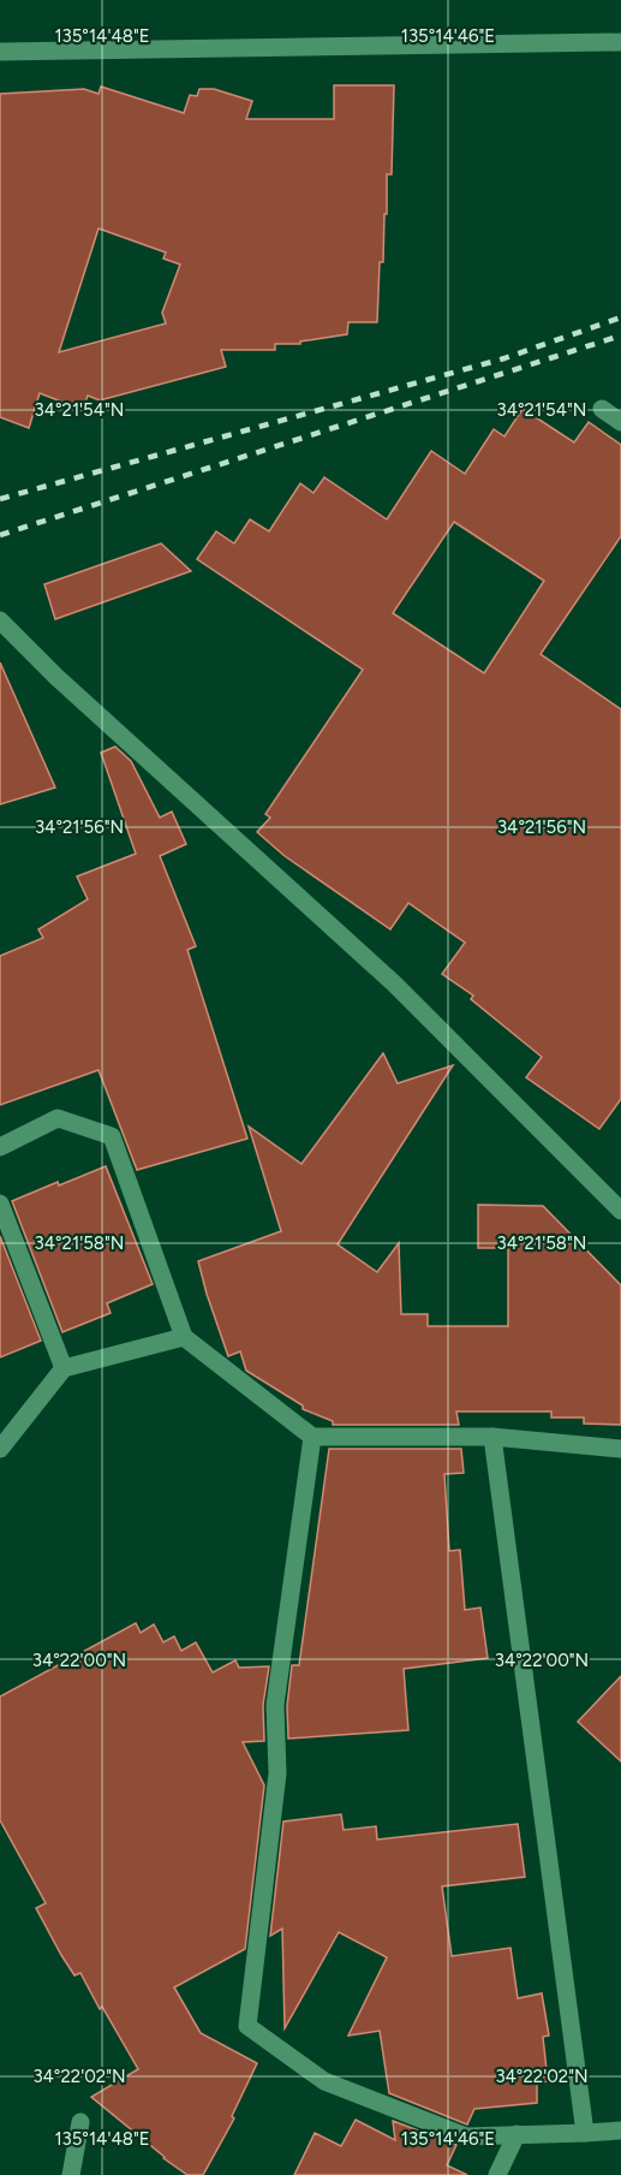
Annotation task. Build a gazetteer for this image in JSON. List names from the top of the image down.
{
  "coordinates": [
    "135°14'48\"E",
    "135°14'46\"E",
    "34°21'54\"N",
    "34°21'56\"N",
    "34°21'58\"N",
    "34°22'00\"N",
    "34°22'02\"N"
  ]
}
